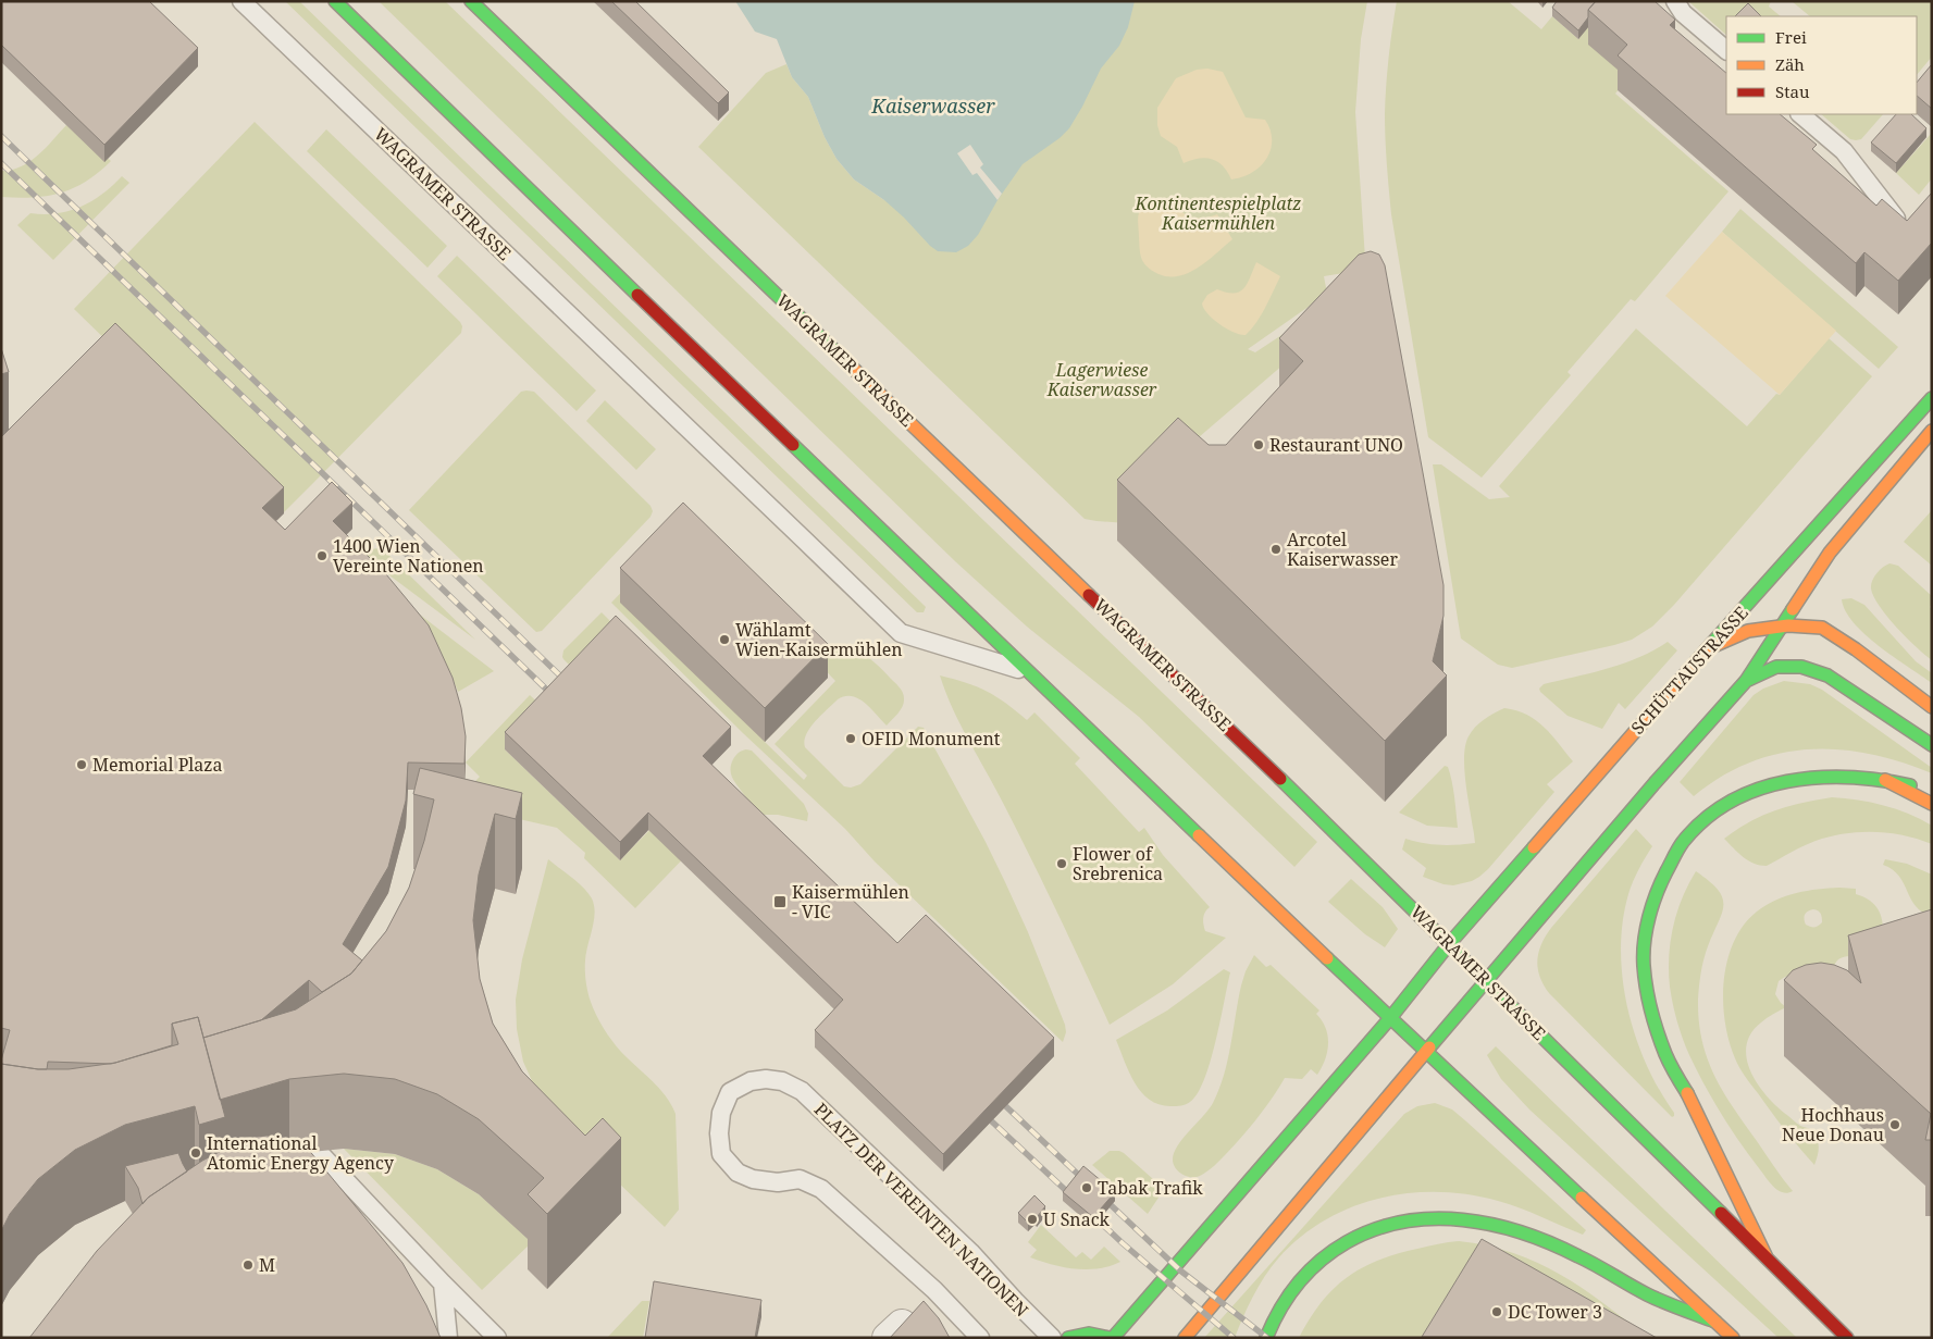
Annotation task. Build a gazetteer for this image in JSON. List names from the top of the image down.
{
  "streets": {
    "main road": ["WAGRAMER STRASSE", "SCHÜTTAUSTRASSE"],
    "lane": ["PLATZ DER VEREINTEN NATIONEN"]
  },
  "crossings": [
    ["WAGRAMER STRASSE", "SCHÜTTAUSTRASSE"]
  ],
  "water": ["Kaiserwasser"],
  "parks": ["Kontinentespielplatz Kaisermühlen", "Lagerwiese Kaiserwasser"],
  "places": {
    "other": [
      "Restaurant UNO",
      "Arcotel Kaiserwasser",
      "1400 Wien Vereinte Nationen",
      "Wählamt Wien-Kaisermühlen",
      "OFID Monument",
      "Memorial Plaza",
      "Flower of Srebrenica",
      "Hochhaus Neue Donau",
      "International Atomic Energy Agency",
      "Tabak Trafik",
      "U Snack",
      "M",
      "DC Tower 3"
    ],
    "transit": ["Kaisermühlen - VIC"]
  },
  "legend": ["Frei", "Zäh", "Stau"]
}
